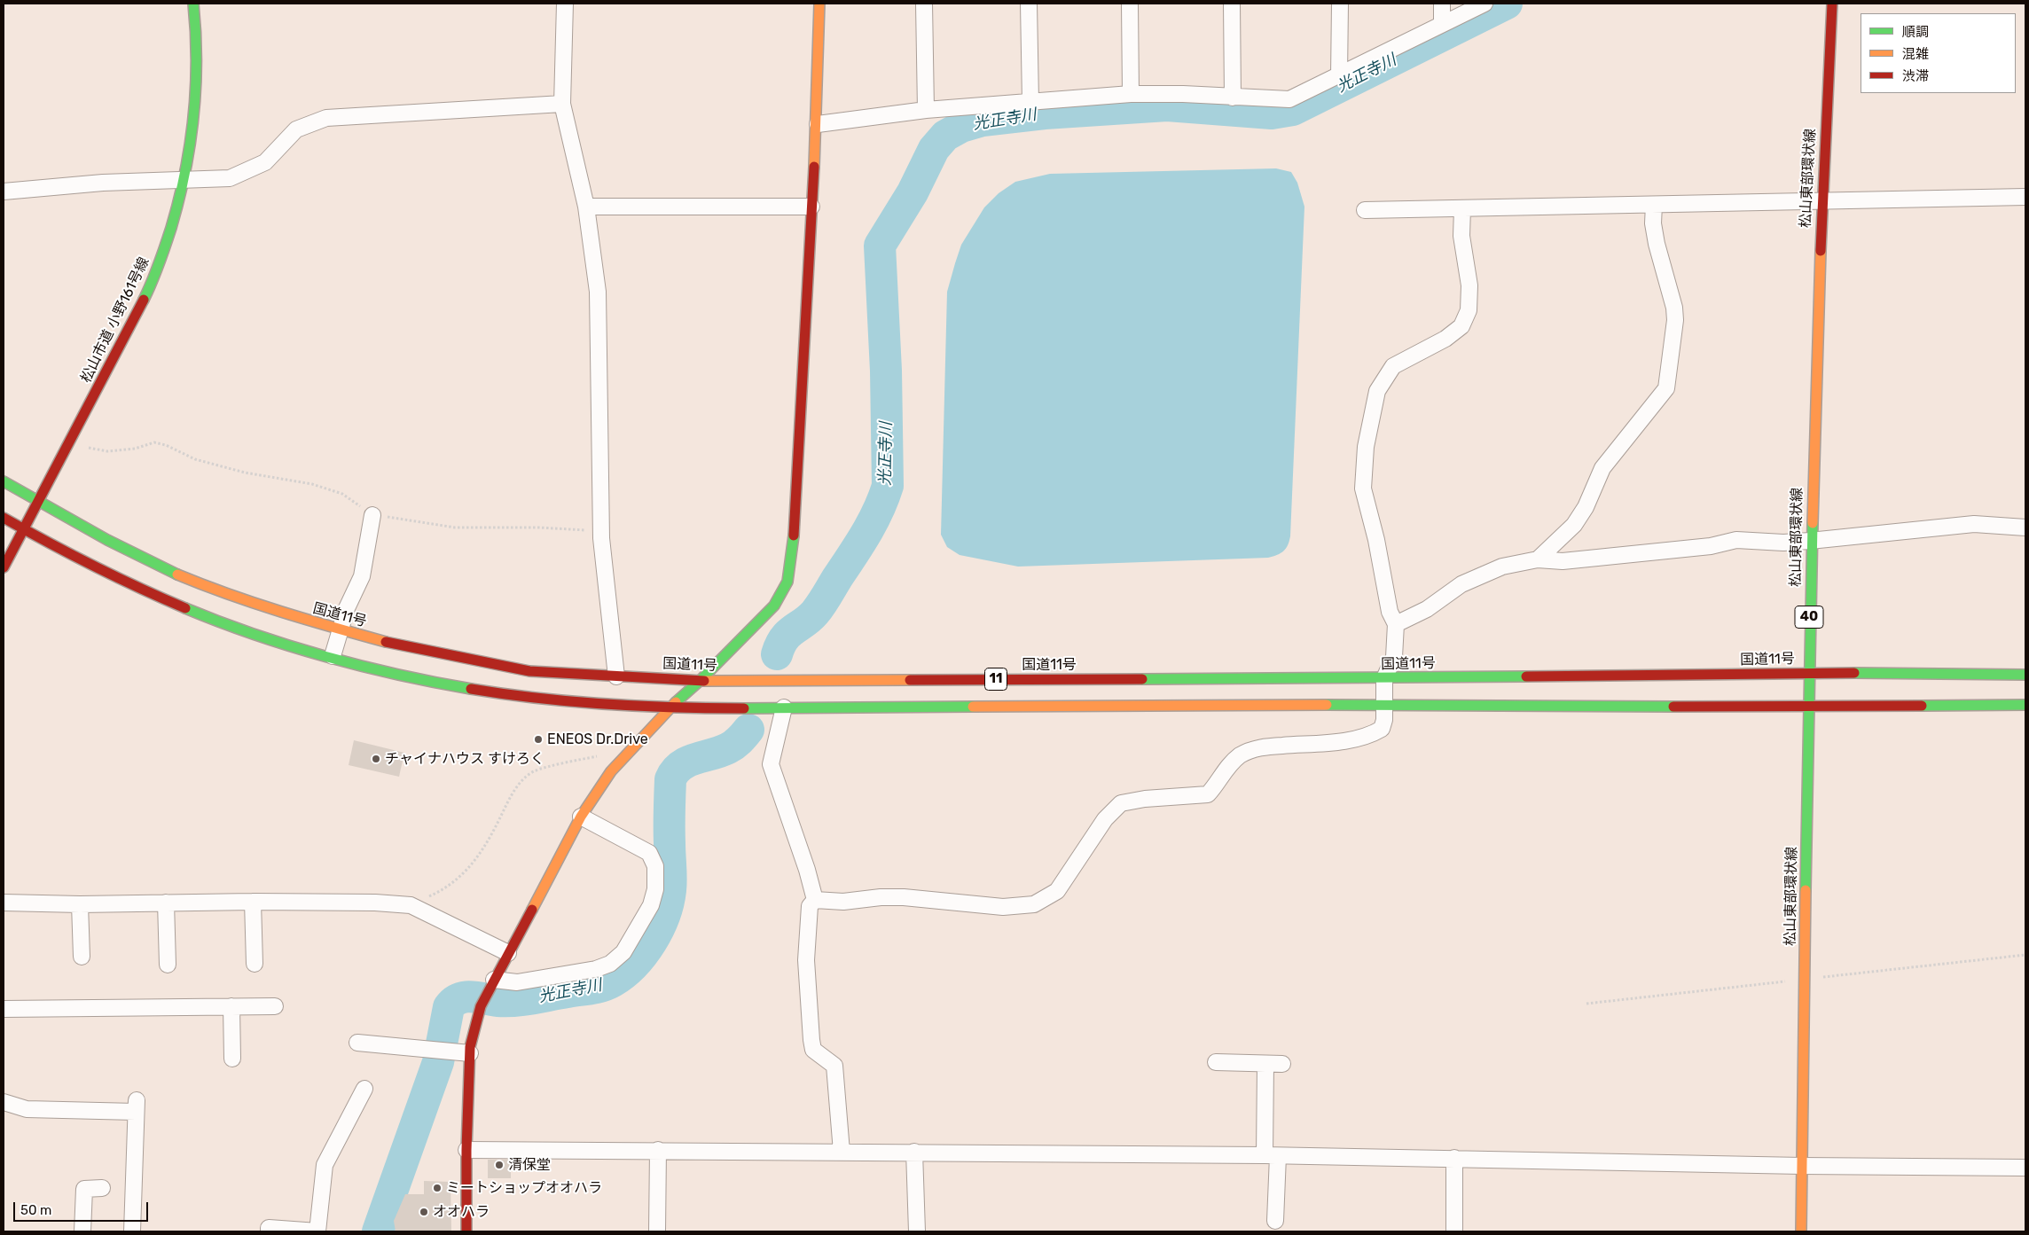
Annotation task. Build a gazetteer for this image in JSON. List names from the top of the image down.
{
  "streets": {
    "main road": [
      "松山東部環状線",
      "松山市道 小野161号線",
      "国道11号",
      "40",
      "11"
    ]
  },
  "crossings": [
    ["松山東部環状線", "国道11号"],
    ["松山東部環状線", "11"],
    ["松山市道 小野161号線", "国道11号"],
    ["松山市道 小野161号線", "11"]
  ],
  "water": ["光正寺川"],
  "places": [
    "ENEOS Dr.Drive",
    "チャイナハウス すけろく",
    "清保堂",
    "ミートショップオオハラ",
    "オオハラ"
  ],
  "legend": ["順調", "混雑", "渋滞"],
  "scale_bar": "50 m"
}
